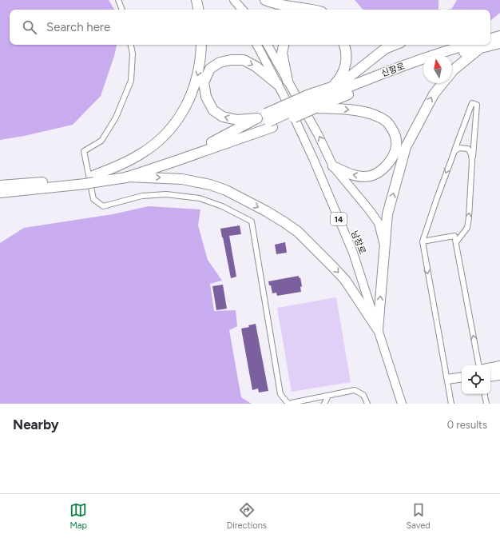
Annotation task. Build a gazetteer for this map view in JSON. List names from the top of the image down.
{
  "streets": {
    "highway": ["신항로"],
    "main road": ["14", "남창로"]
  },
  "north": "top",
  "page": {
    "search": "Search here",
    "heading": ["Nearby", "0 results"],
    "nav": ["Map", "Directions", "Saved"]
  }
}
